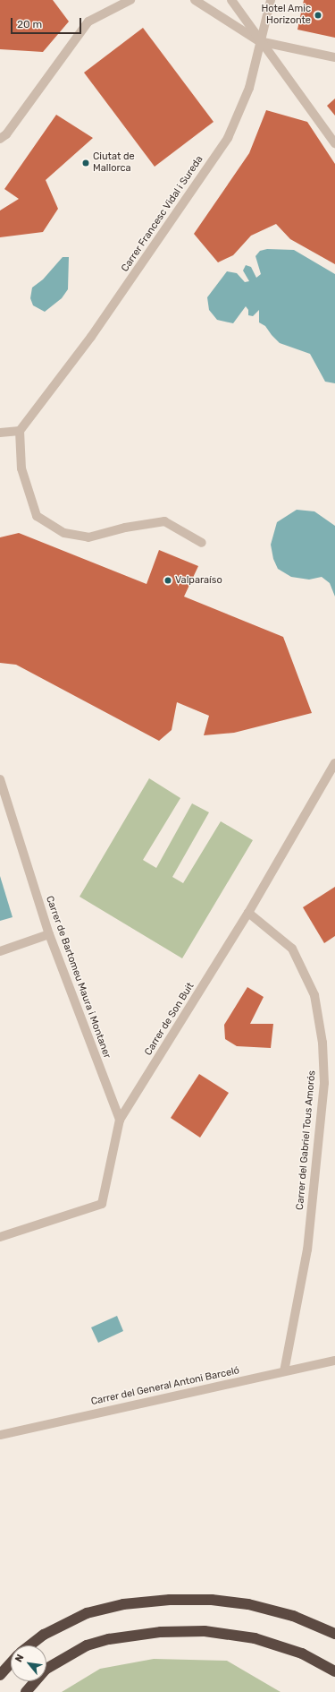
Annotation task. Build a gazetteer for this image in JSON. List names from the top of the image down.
{
  "streets": {
    "street": [
      "Carrer Francesc Vidal i Sureda",
      "Carrer de Bartomeu Maura i Montaner",
      "Carrer de Son Buit",
      "Carrer del Gabriel Tous Amorós",
      "Carrer del General Antoni Barceló"
    ]
  },
  "crossings": [
    ["Carrer de Bartomeu Maura i Montaner", "Carrer de Son Buit"],
    ["Carrer de Son Buit", "Carrer del Gabriel Tous Amorós"],
    ["Carrer del Gabriel Tous Amorós", "Carrer del General Antoni Barceló"]
  ],
  "places": ["Hotel Amic Horizonte", "Ciutat de Mallorca", "Valparaíso"],
  "scale_bar": "20 m",
  "north": "top left"
}
